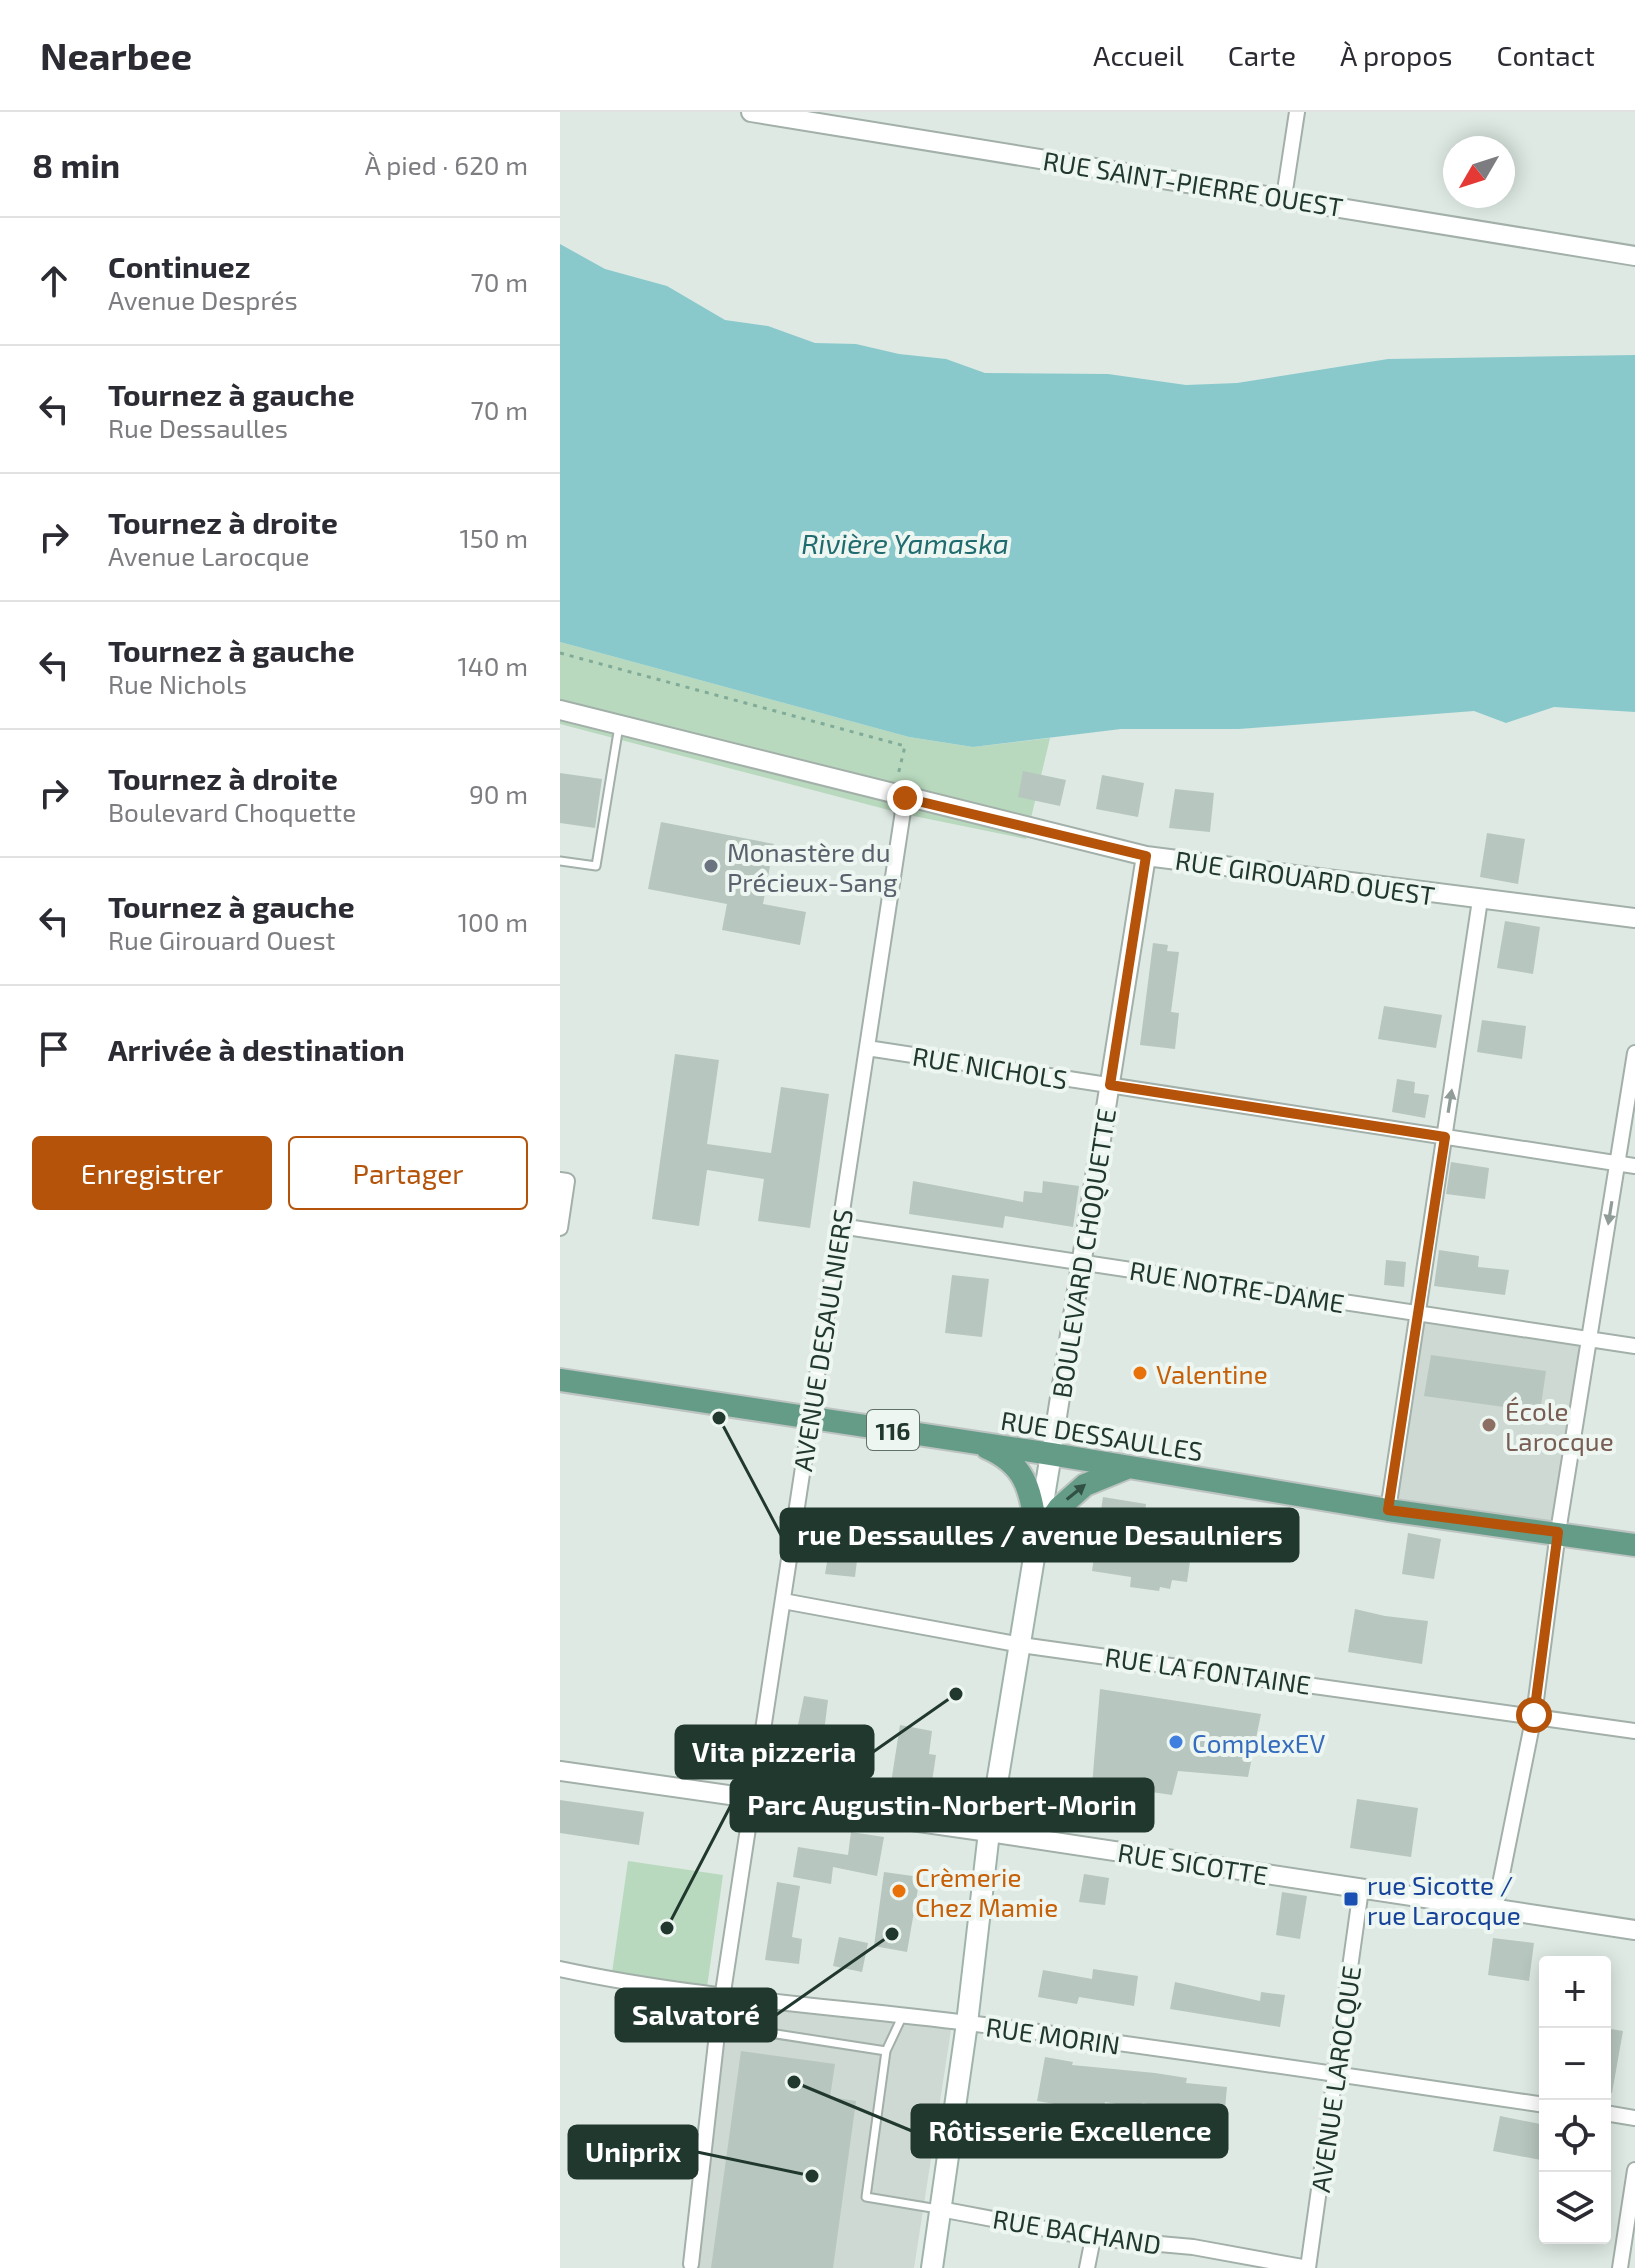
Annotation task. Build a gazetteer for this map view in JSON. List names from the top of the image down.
{
  "streets": {
    "main road": ["BOULEVARD CHOQUETTE", "116", "RUE DESSAULLES"],
    "street": [
      "RUE SAINT-PIERRE OUEST",
      "RUE GIROUARD OUEST",
      "RUE NICHOLS",
      "RUE NOTRE-DAME",
      "AVENUE DESAULNIERS",
      "RUE LA FONTAINE",
      "RUE SICOTTE",
      "RUE MORIN",
      "AVENUE LAROCQUE",
      "RUE BACHAND"
    ]
  },
  "crossings": [
    ["RUE GIROUARD OUEST", "BOULEVARD CHOQUETTE"],
    ["RUE GIROUARD OUEST", "AVENUE DESAULNIERS"],
    ["RUE NICHOLS", "BOULEVARD CHOQUETTE"],
    ["RUE NICHOLS", "AVENUE DESAULNIERS"],
    ["BOULEVARD CHOQUETTE", "RUE NOTRE-DAME"],
    ["BOULEVARD CHOQUETTE", "RUE DESSAULLES"],
    ["BOULEVARD CHOQUETTE", "RUE LA FONTAINE"],
    ["BOULEVARD CHOQUETTE", "RUE SICOTTE"],
    ["BOULEVARD CHOQUETTE", "RUE MORIN"],
    ["BOULEVARD CHOQUETTE", "RUE BACHAND"],
    ["RUE NOTRE-DAME", "AVENUE DESAULNIERS"],
    ["AVENUE DESAULNIERS", "RUE DESSAULLES"],
    ["AVENUE DESAULNIERS", "RUE LA FONTAINE"],
    ["AVENUE DESAULNIERS", "RUE SICOTTE"],
    ["AVENUE DESAULNIERS", "RUE MORIN"],
    ["RUE SICOTTE", "AVENUE LAROCQUE"],
    ["RUE MORIN", "AVENUE LAROCQUE"],
    ["AVENUE LAROCQUE", "RUE BACHAND"]
  ],
  "water": ["Rivière Yamaska"],
  "places": {
    "other": [
      "Monastère du Précieux-Sang",
      "Valentine",
      "rue Dessaulles / avenue Desaulniers",
      "École Larocque",
      "Vita pizzeria",
      "ComplexEV",
      "Crèmerie Chez Mamie",
      "Parc Augustin-Norbert-Morin",
      "Salvatoré",
      "Rôtisserie Excellence",
      "Uniprix"
    ],
    "transit": ["rue Sicotte / rue Larocque"]
  },
  "north": "bottom left",
  "page": {
    "header": "Nearbee",
    "nav": [
      "Accueil",
      "Carte",
      "À propos",
      "Contact"
    ],
    "heading": ["8 min", "À pied · 620 m"],
    "list": [
      ["Continuez", "Avenue Després", "70 m"],
      ["Tournez à gauche", "Rue Dessaulles", "70 m"],
      ["Tournez à droite", "Avenue Larocque", "150 m"],
      ["Tournez à gauche", "Rue Nichols", "140 m"],
      ["Tournez à droite", "Boulevard Choquette", "90 m"],
      ["Tournez à gauche", "Rue Girouard Ouest", "100 m"],
      "Arrivée à destination"
    ],
    "buttons": ["Enregistrer", "Partager"],
    "map_buttons": ["+", "−"]
  }
}
